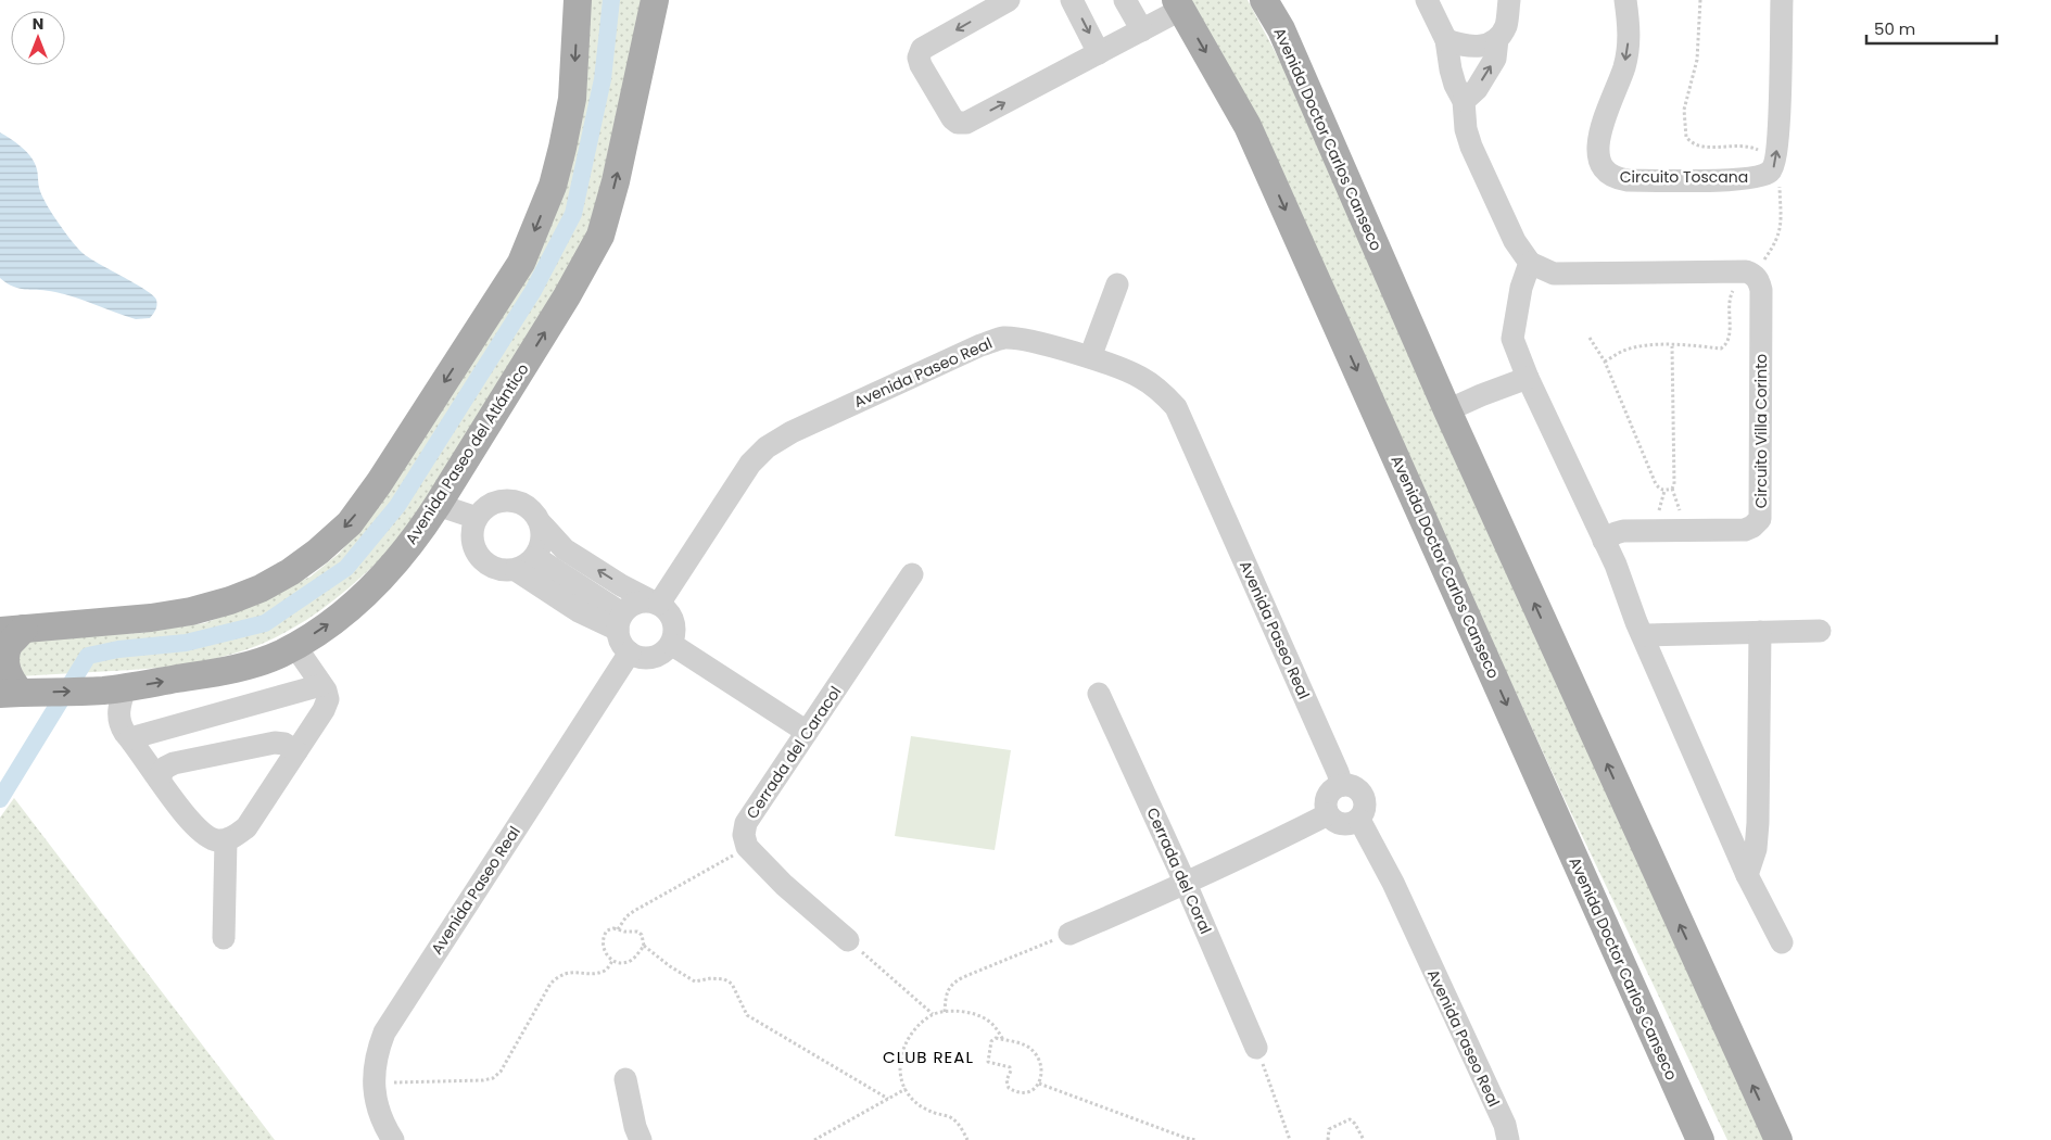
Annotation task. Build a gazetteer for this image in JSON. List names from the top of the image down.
{
  "streets": {
    "main road": ["Avenida Doctor Carlos Canseco", "Avenida Paseo del Atlántico"],
    "street": [
      "Circuito Toscana",
      "Avenida Paseo Real",
      "Circuito Villa Corinto",
      "Cerrada del Caracol",
      "Cerrada del Coral"
    ]
  },
  "one_way": ["Avenida Paseo del Atlántico"],
  "districts": ["CLUB REAL"],
  "scale_bar": "50 m",
  "north": "top"
}
